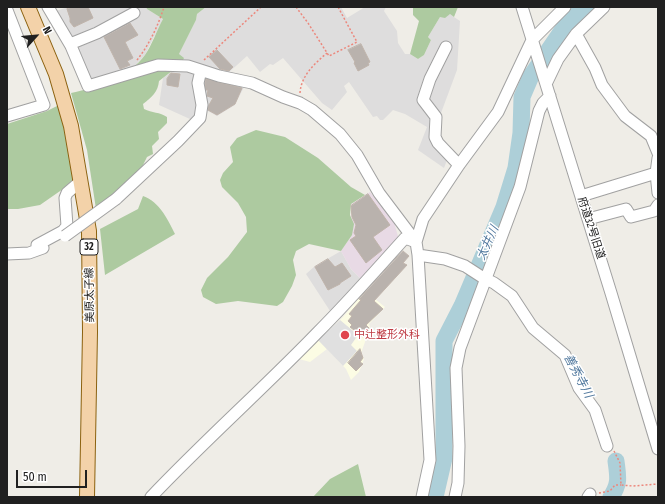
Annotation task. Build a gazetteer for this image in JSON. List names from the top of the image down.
{
  "streets": {
    "main road": ["32", "美原太子線"],
    "street": ["府道32号旧道"]
  },
  "water": ["太井川", "善秀寺川"],
  "places": ["中辻整形外科"],
  "scale_bar": "50 m",
  "north": "top right"
}
